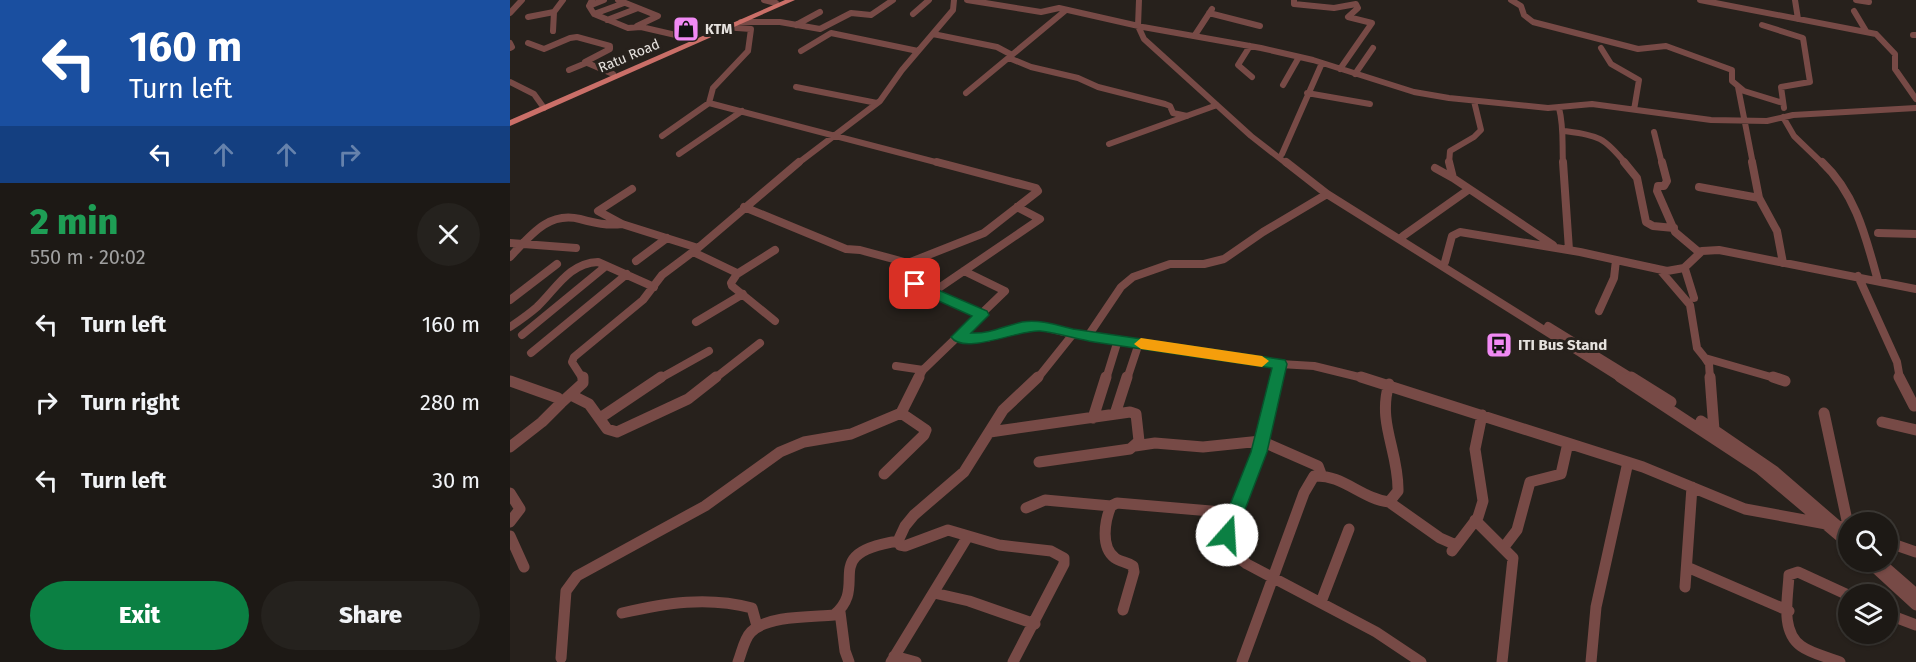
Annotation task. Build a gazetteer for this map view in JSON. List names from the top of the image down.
{
  "streets": {
    "main road": ["Ratu Road"]
  },
  "places": {
    "shop": ["KTM"],
    "bus stop": ["ITI Bus Stand"]
  },
  "page": {
    "turn": ["160 m", "Turn left"],
    "heading": ["2 min", "550 m · 20:02"],
    "list": [
      {
        "name": "Turn left",
        "value": "160 m"
      },
      {
        "name": "Turn right",
        "value": "280 m"
      },
      {
        "name": "Turn left",
        "value": "30 m"
      }
    ],
    "buttons": ["Exit", "Share"]
  }
}
